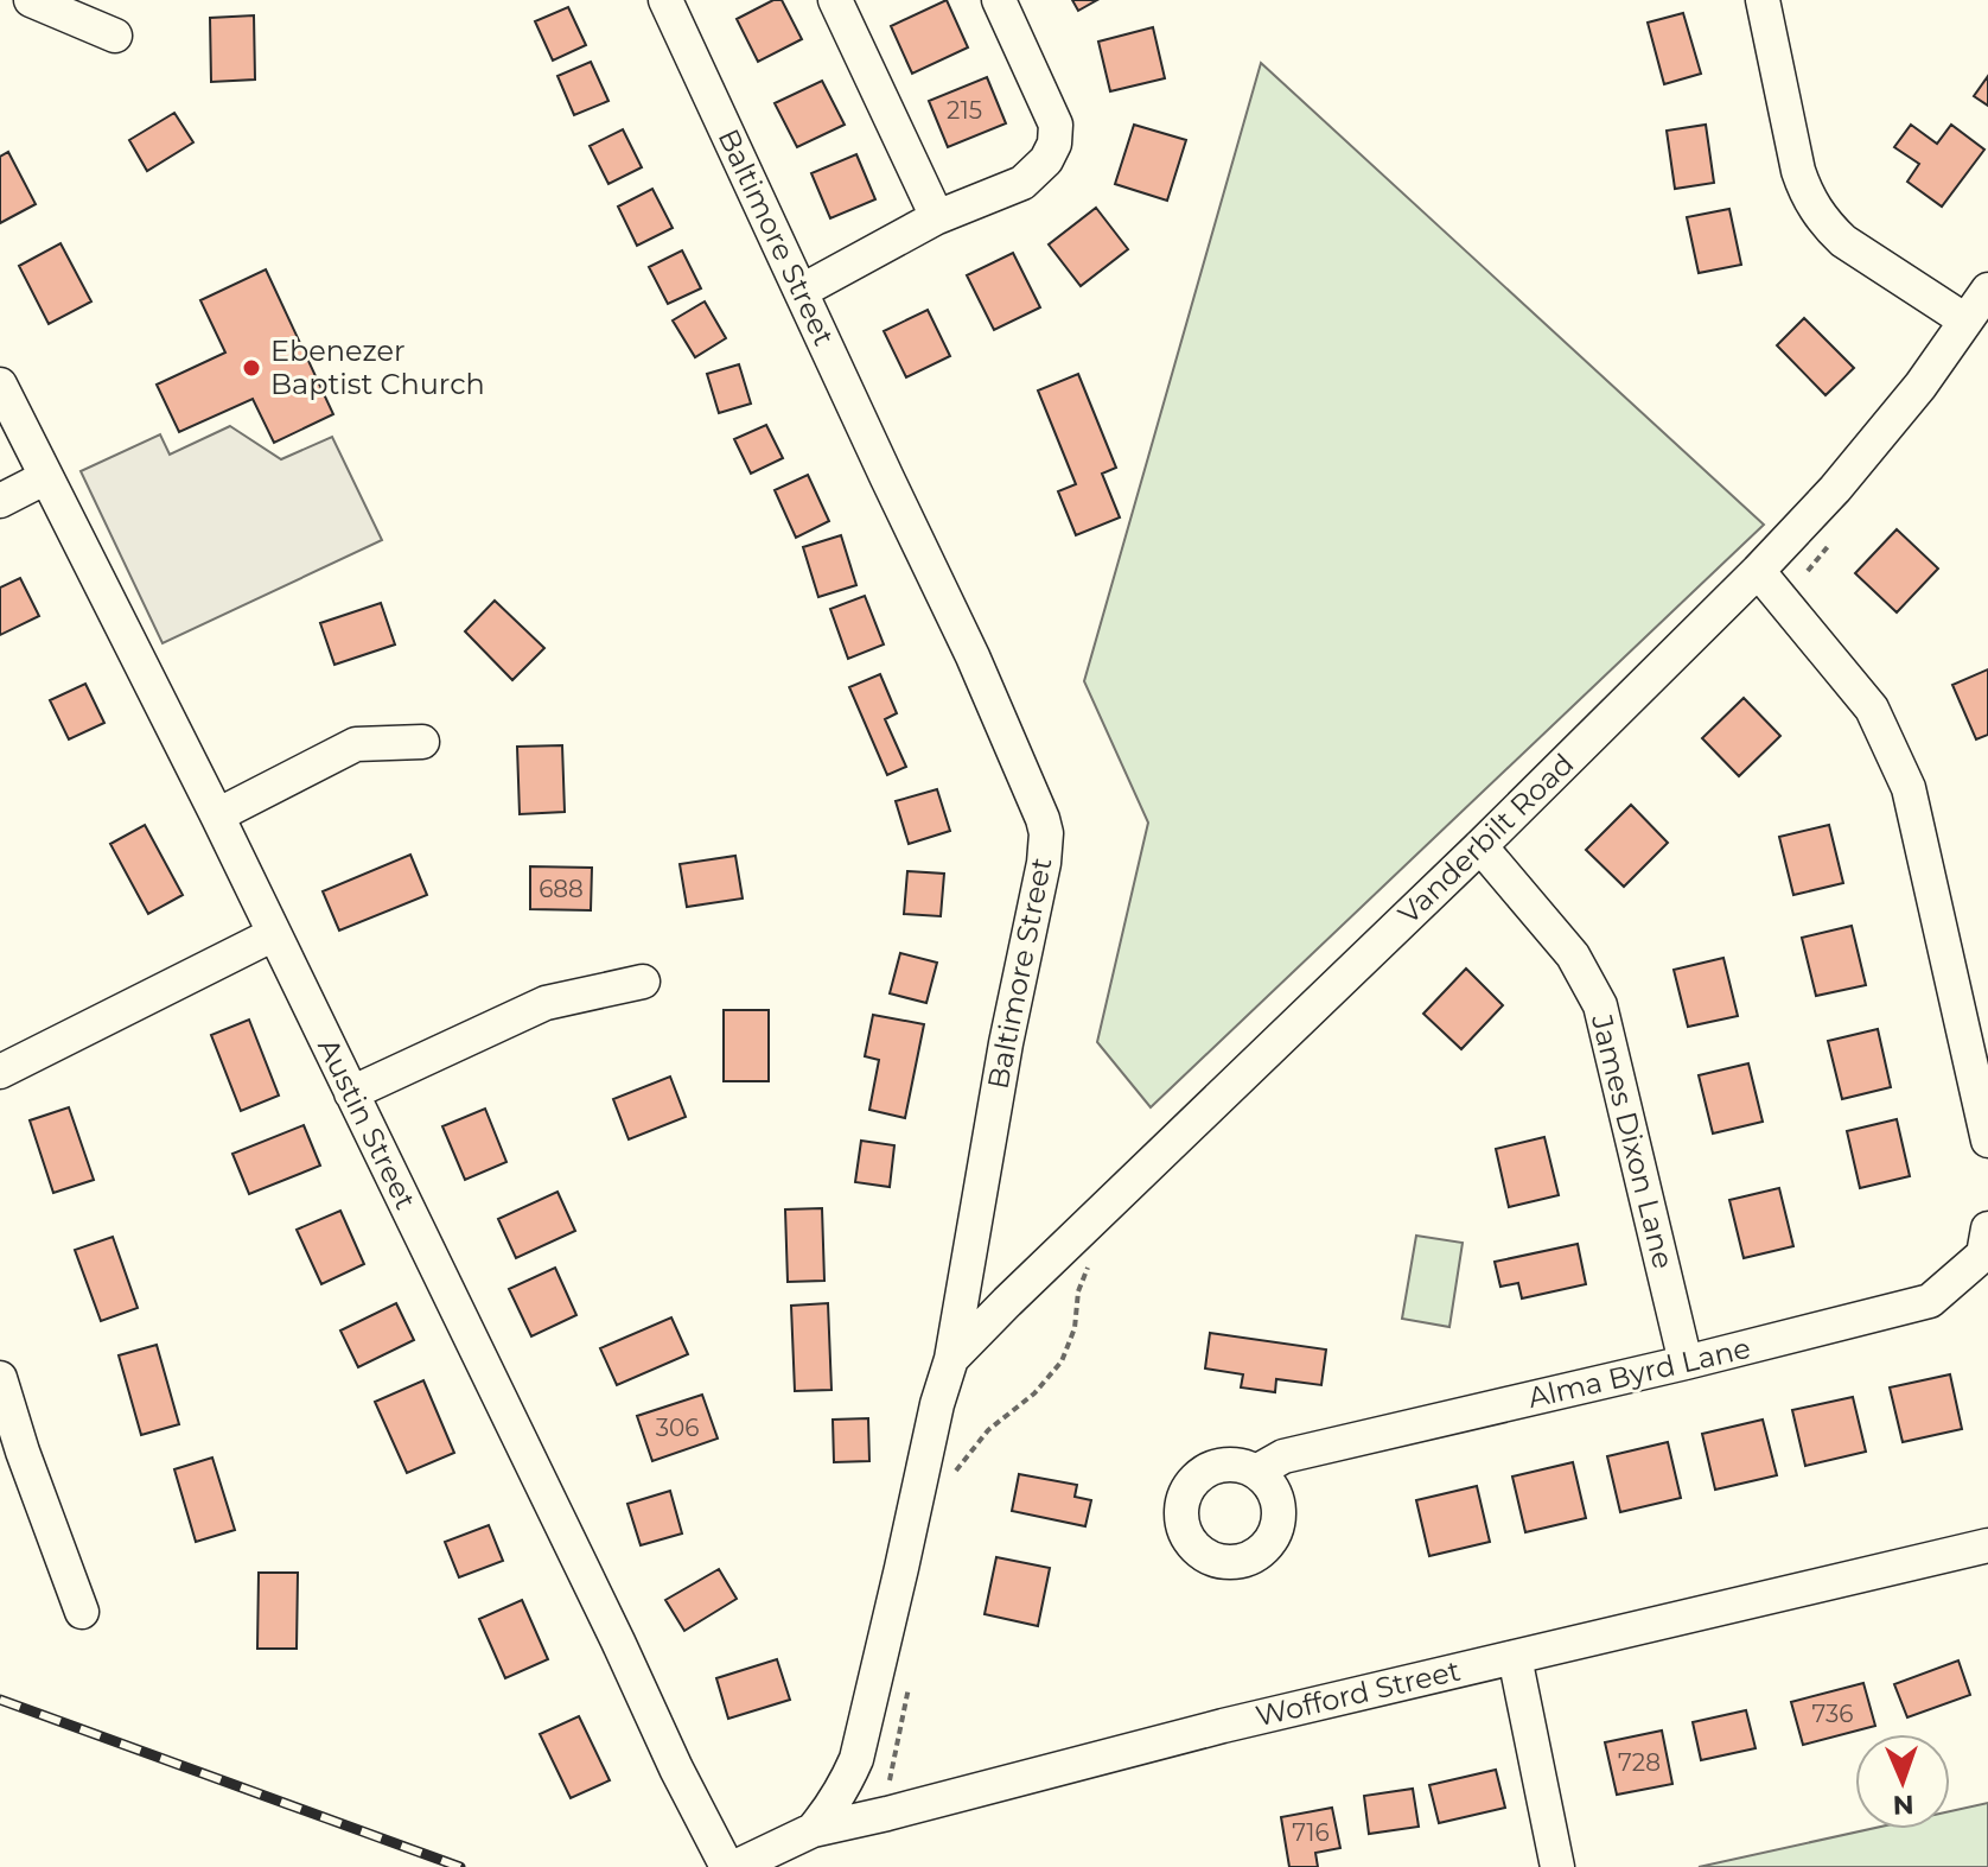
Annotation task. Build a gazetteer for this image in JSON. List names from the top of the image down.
{
  "streets": {
    "street": [
      "Baltimore Street",
      "Vanderbilt Road",
      "Austin Street",
      "James Dixon Lane",
      "Alma Byrd Lane",
      "Wofford Street"
    ]
  },
  "crossings": [
    ["Baltimore Street", "Vanderbilt Road"],
    ["Baltimore Street", "Wofford Street"],
    ["Vanderbilt Road", "James Dixon Lane"],
    ["James Dixon Lane", "Alma Byrd Lane"]
  ],
  "places": ["Ebenezer Baptist Church"],
  "house_numbers": [
    "215",
    "688",
    "306",
    "736",
    "728",
    "716"
  ],
  "north": "bottom"
}
